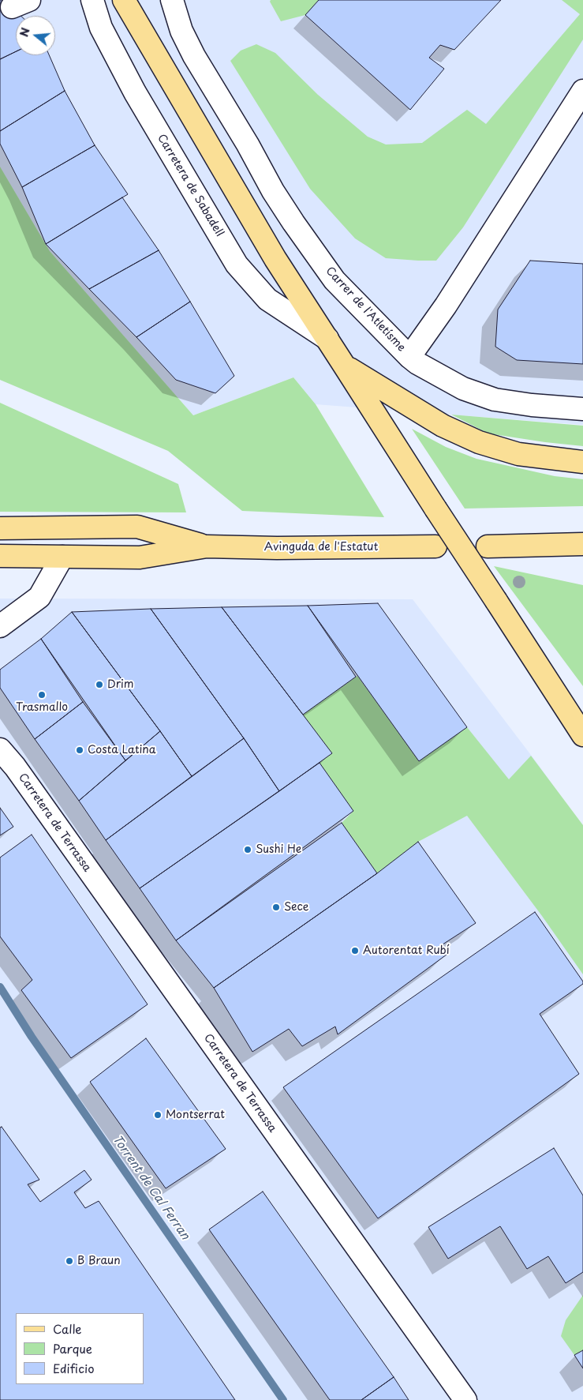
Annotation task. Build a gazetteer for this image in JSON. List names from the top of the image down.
{
  "streets": {
    "main road": ["Avinguda de l'Estatut"],
    "street": ["Carretera de Sabadell", "Carrer de l'Atletísme", "Carretera de Terrassa"]
  },
  "water": ["Torrent de Cal Ferran"],
  "places": [
    "Drim",
    "Trasmallo",
    "Costa Latina",
    "Sushi He",
    "Sece",
    "Autorentat Rubí",
    "Montserrat",
    "B Braun"
  ],
  "legend": ["Calle", "Parque", "Edificio"],
  "north": "left"
}
